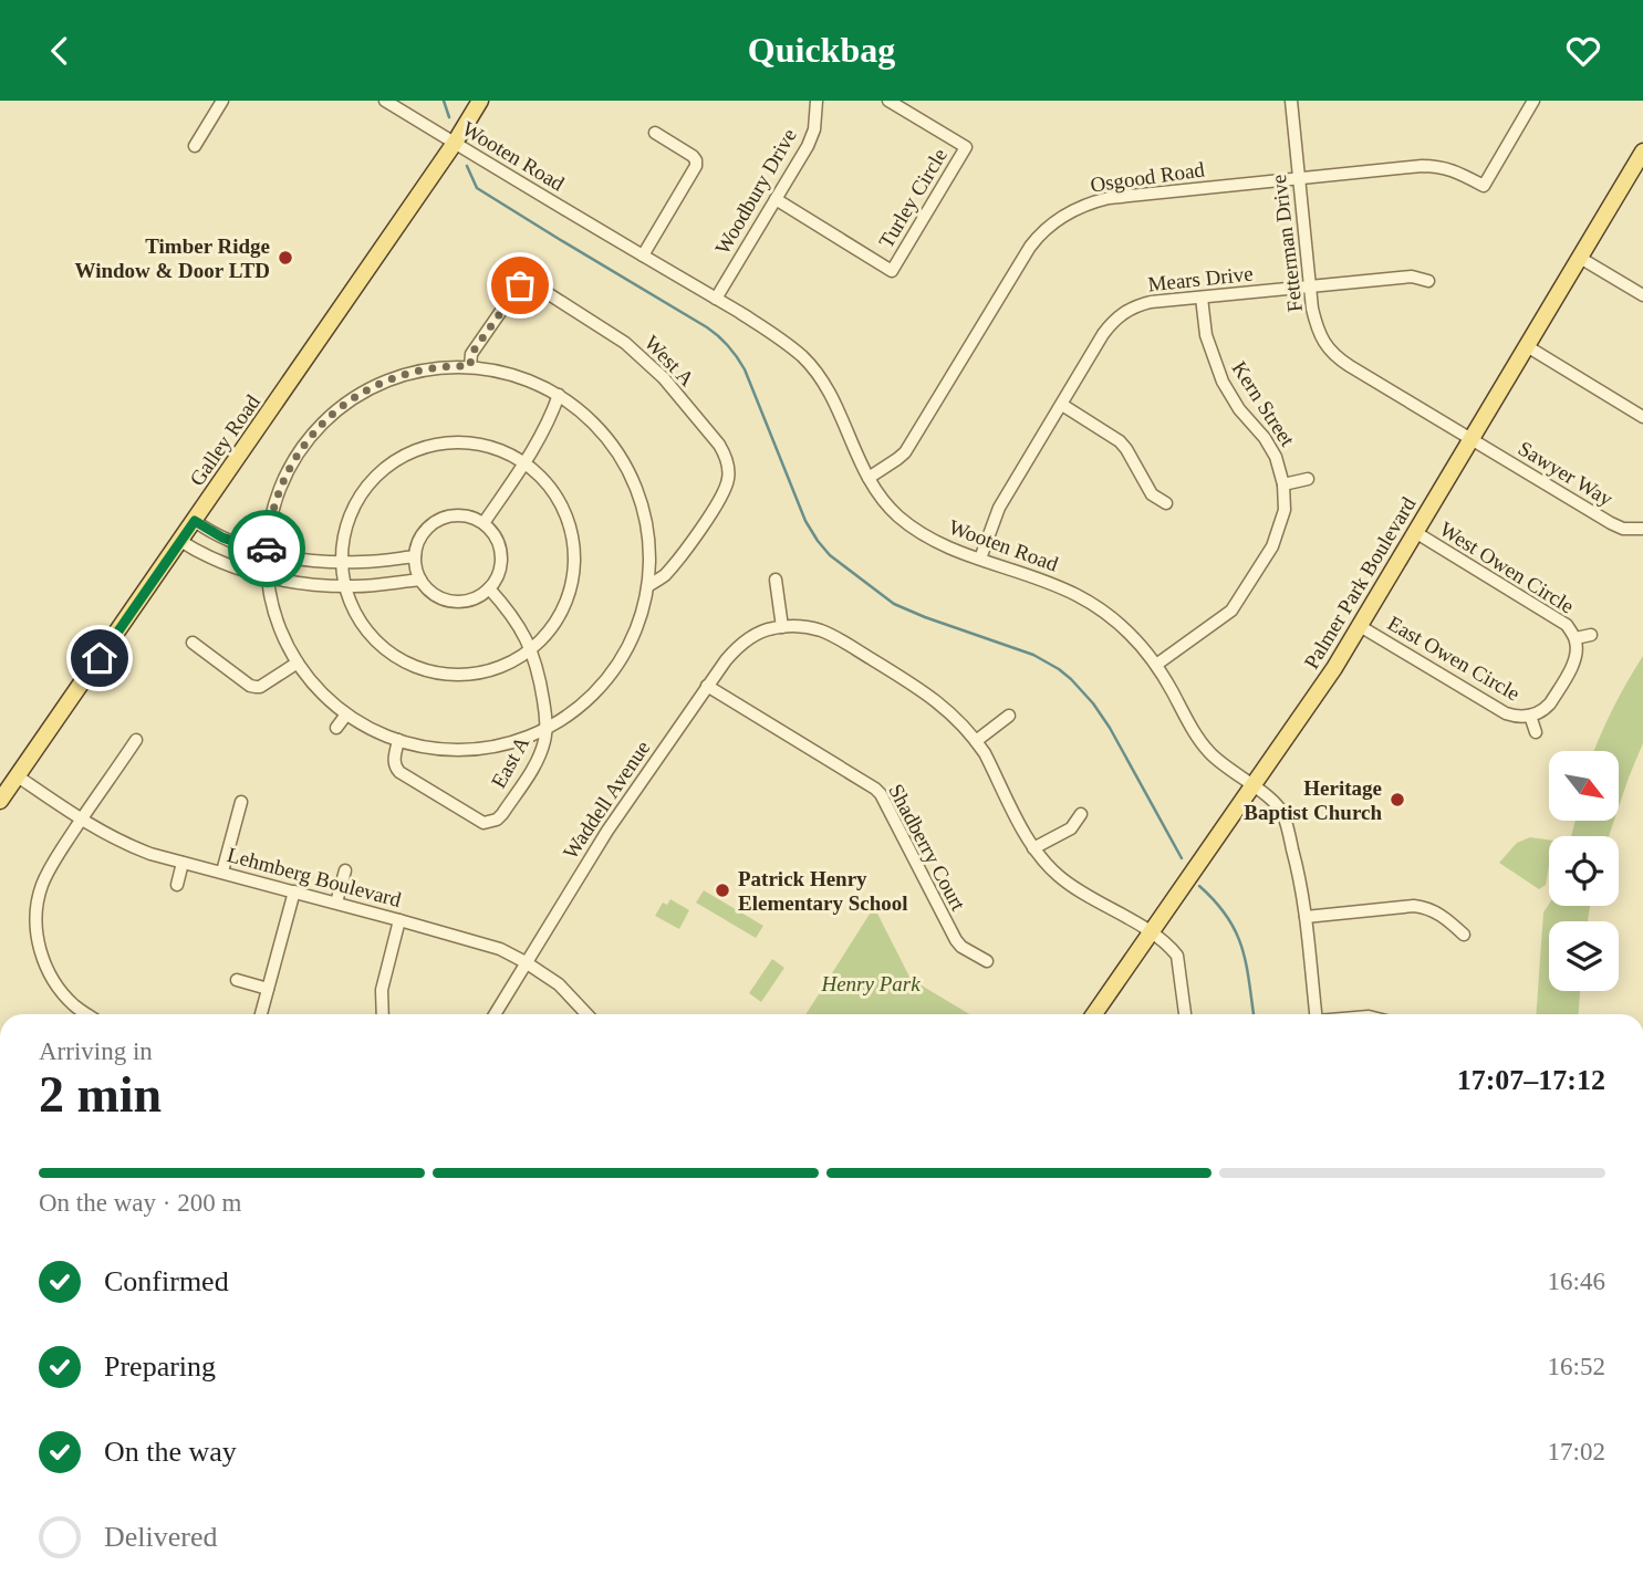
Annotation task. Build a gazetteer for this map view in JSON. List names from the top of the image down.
{
  "streets": {
    "main road": ["Galley Road", "Palmer Park Boulevard"],
    "street": [
      "Wooten Road",
      "Osgood Road",
      "Woodbury Drive",
      "Turley Circle",
      "Fetterman Drive",
      "Mears Drive",
      "West A",
      "Kern Street",
      "Sawyer Way",
      "West Owen Circle",
      "East Owen Circle",
      "East A",
      "Waddell Avenue",
      "Shadberry Court",
      "Lehmberg Boulevard"
    ]
  },
  "crossings": [
    ["Wooten Road", "Osgood Road"],
    ["Wooten Road", "Woodbury Drive"],
    ["Wooten Road", "Mears Drive"],
    ["Wooten Road", "Kern Street"],
    ["Wooten Road", "Galley Road"],
    ["Wooten Road", "Palmer Park Boulevard"],
    ["Osgood Road", "Fetterman Drive"],
    ["Woodbury Drive", "Turley Circle"],
    ["Fetterman Drive", "Mears Drive"],
    ["Fetterman Drive", "Sawyer Way"],
    ["Fetterman Drive", "Palmer Park Boulevard"],
    ["Mears Drive", "Kern Street"],
    ["Galley Road", "Lehmberg Boulevard"],
    ["Sawyer Way", "Palmer Park Boulevard"],
    ["West Owen Circle", "Palmer Park Boulevard"],
    ["West Owen Circle", "East Owen Circle"],
    ["Palmer Park Boulevard", "East Owen Circle"],
    ["Waddell Avenue", "Shadberry Court"],
    ["Waddell Avenue", "Lehmberg Boulevard"]
  ],
  "parks": ["Henry Park"],
  "places": ["Timber Ridge Window & Door LTD", "Heritage Baptist Church", "Patrick Henry Elementary School"],
  "north": "bottom right",
  "page": {
    "header": "Quickbag",
    "heading": ["2 min", "Arriving in", "17:07–17:12"],
    "bar": "On the way · 200 m",
    "list": [
      ["Confirmed", "16:46"],
      ["Preparing", "16:52"],
      ["On the way", "17:02"],
      "Delivered"
    ]
  }
}
